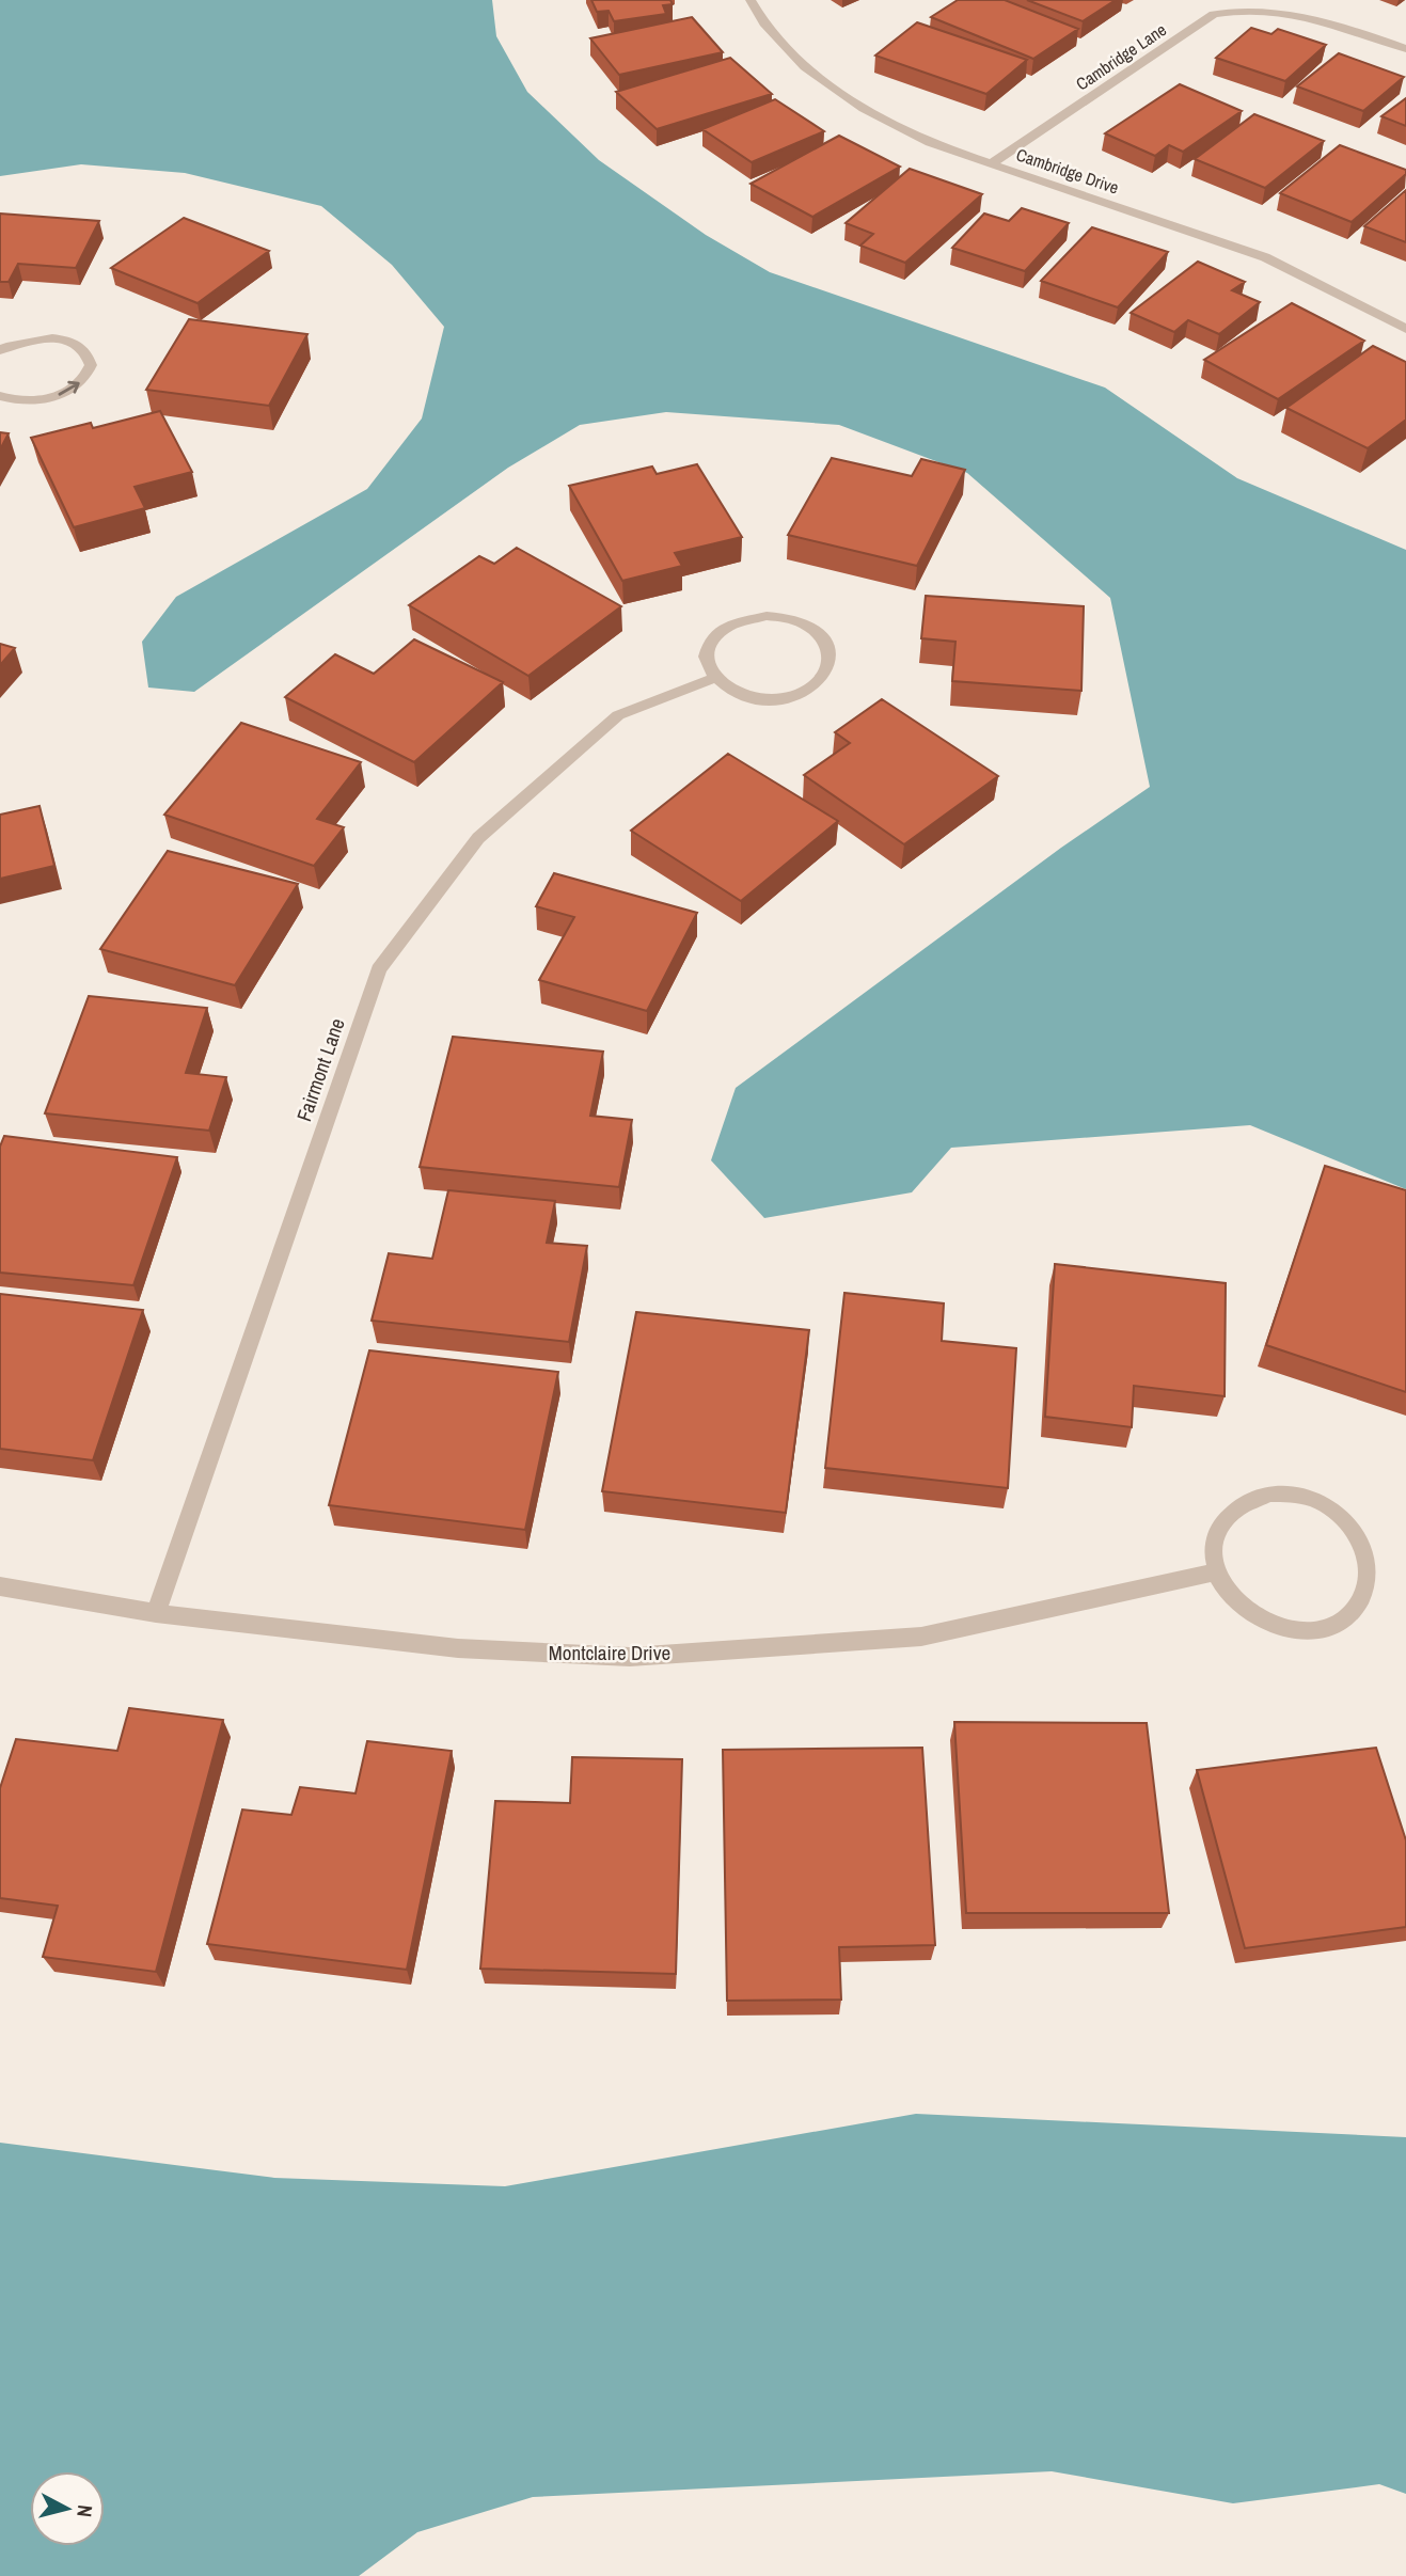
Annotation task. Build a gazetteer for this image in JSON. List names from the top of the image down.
{
  "streets": {
    "street": [
      "Cambridge Lane",
      "Cambridge Drive",
      "Fairmont Lane",
      "Montclaire Drive"
    ]
  },
  "crossings": [
    ["Cambridge Lane", "Cambridge Drive"],
    ["Fairmont Lane", "Montclaire Drive"]
  ],
  "north": "right"
}
